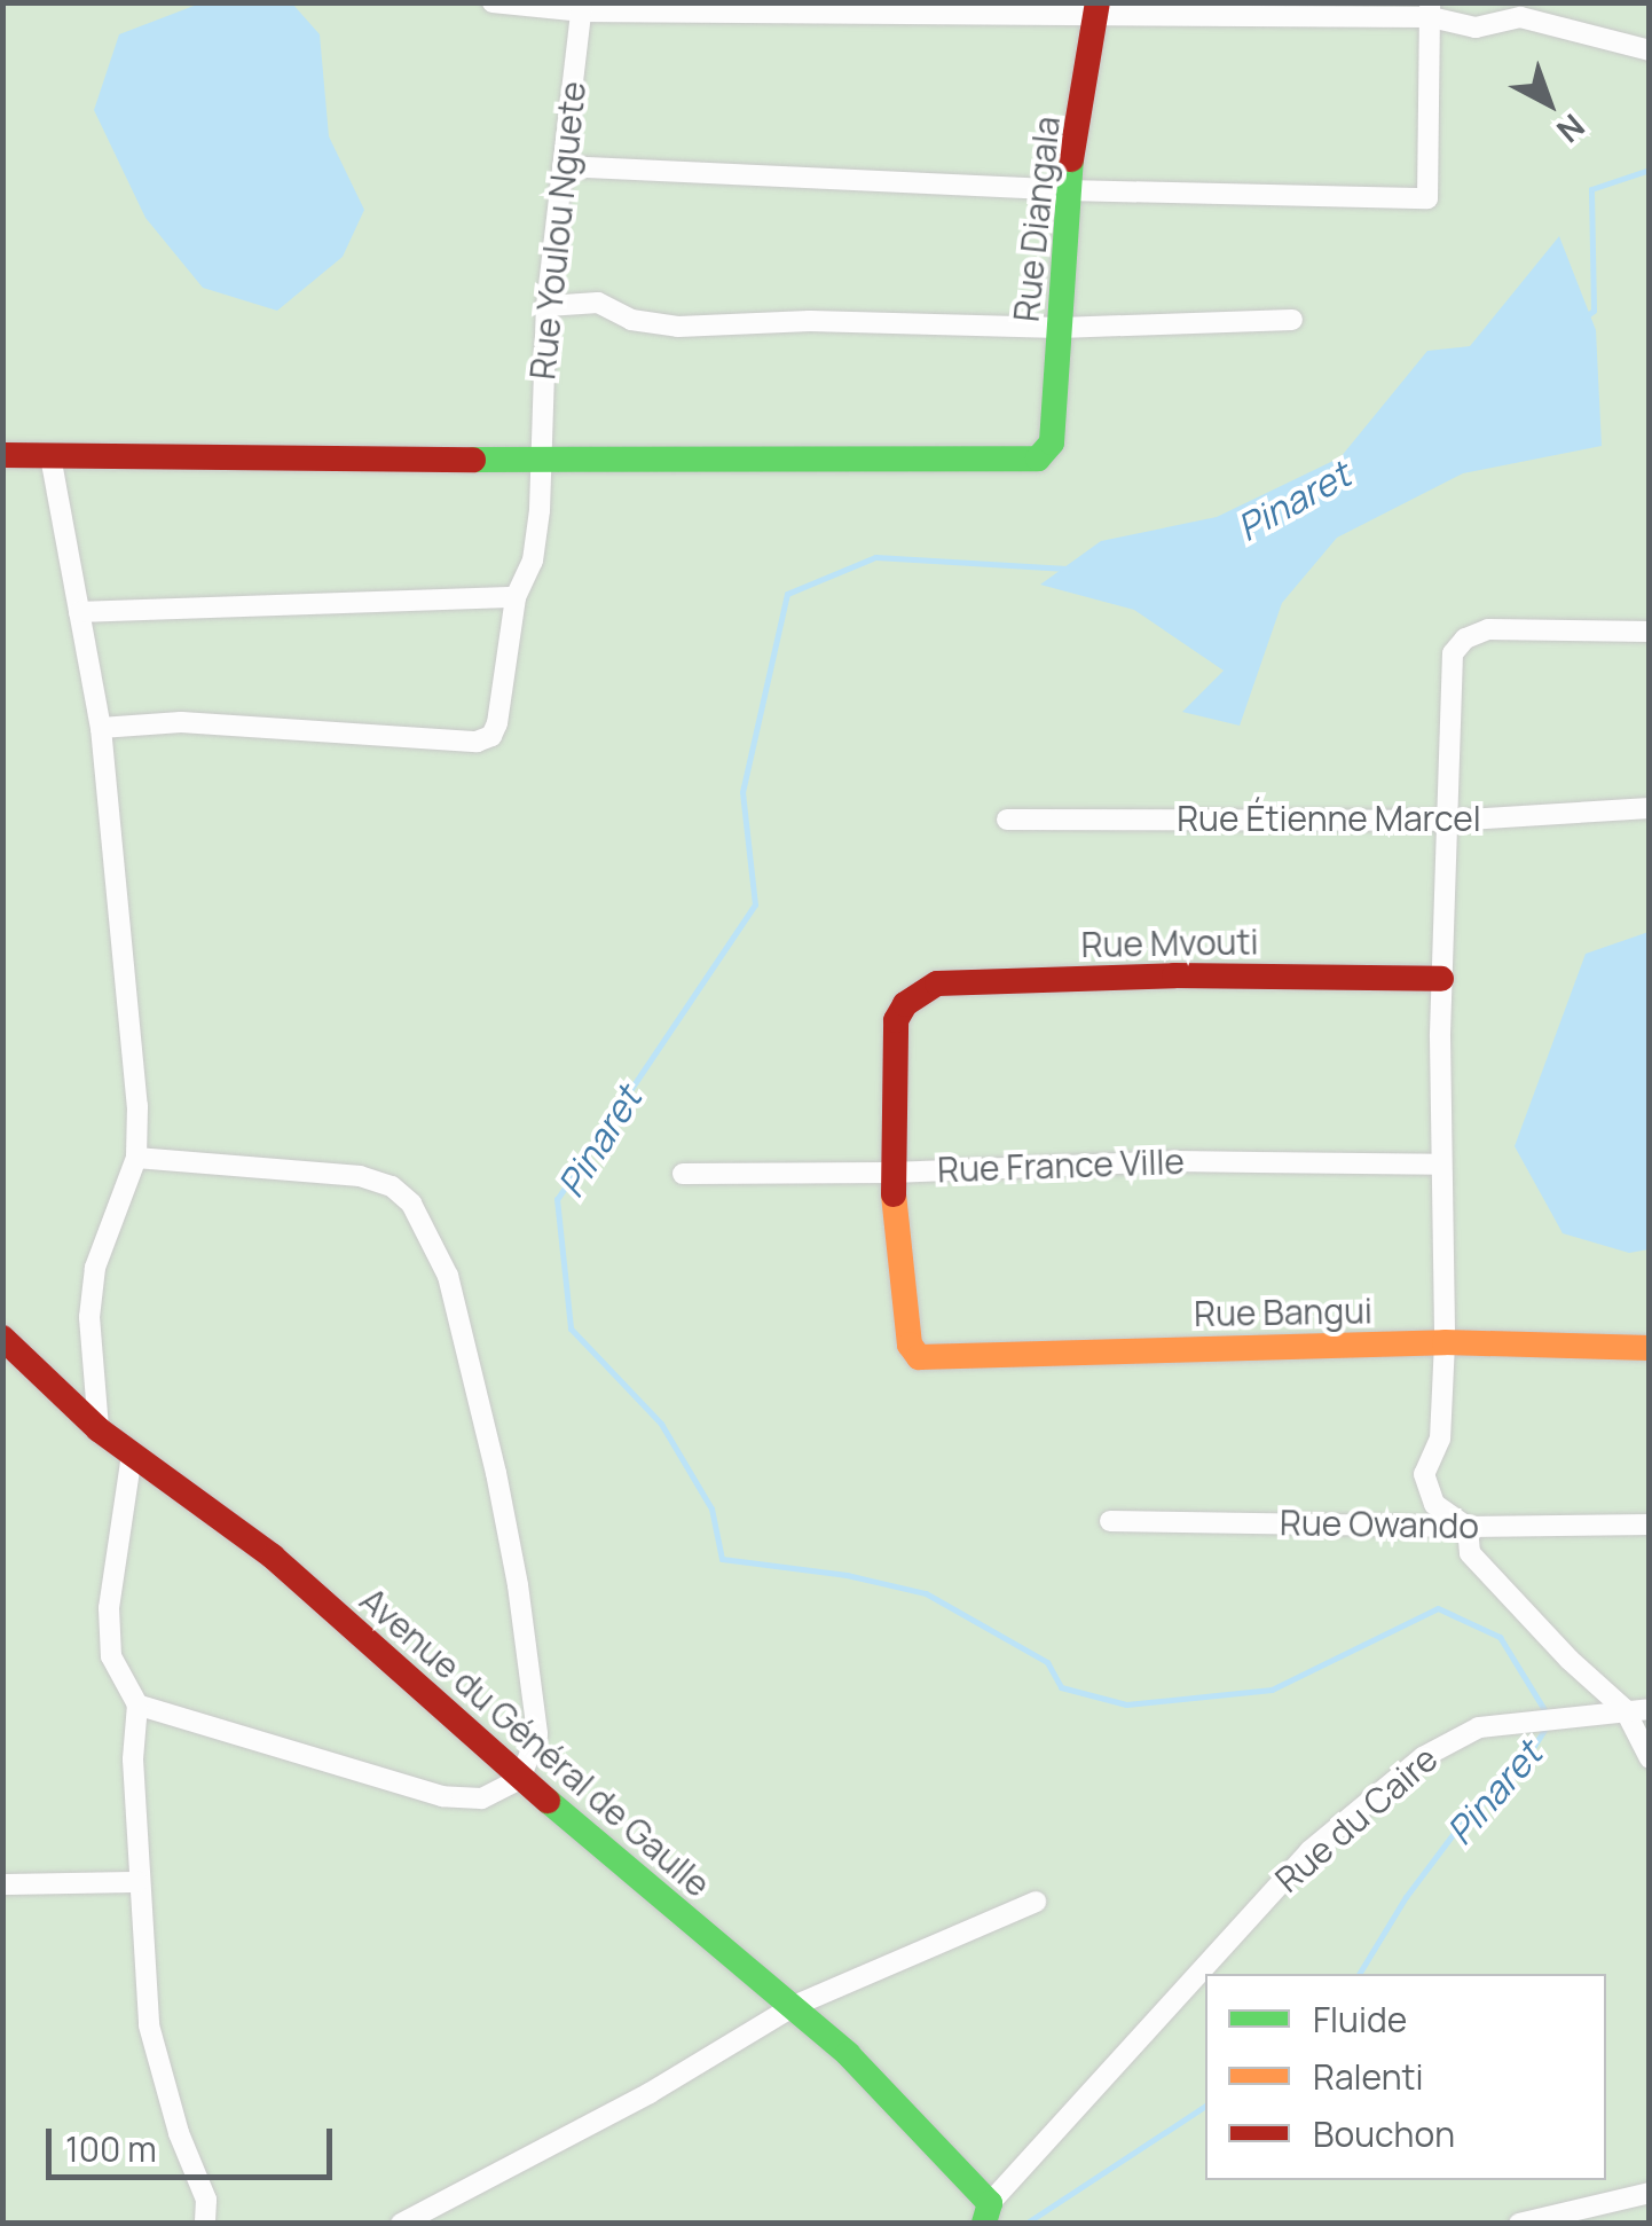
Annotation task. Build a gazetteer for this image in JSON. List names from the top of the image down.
{
  "streets": {
    "street": [
      "Rue Diangala",
      "Rue Youlou Nguete",
      "Rue Étienne Marcel",
      "Rue Mvouti",
      "Rue France Ville",
      "Rue Bangui",
      "Rue Owando",
      "Avenue du Général de Gaulle",
      "Rue du Caire"
    ]
  },
  "crossings": [
    ["Rue Diangala", "Rue Youlou Nguete"],
    ["Rue Mvouti", "Rue France Ville"],
    ["Rue Mvouti", "Rue Bangui"],
    ["Rue France Ville", "Rue Bangui"],
    ["Avenue du Général de Gaulle", "Rue du Caire"]
  ],
  "water": ["Pinaret"],
  "legend": ["Fluide", "Ralenti", "Bouchon"],
  "scale_bar": "100 m",
  "north": "bottom right"
}
